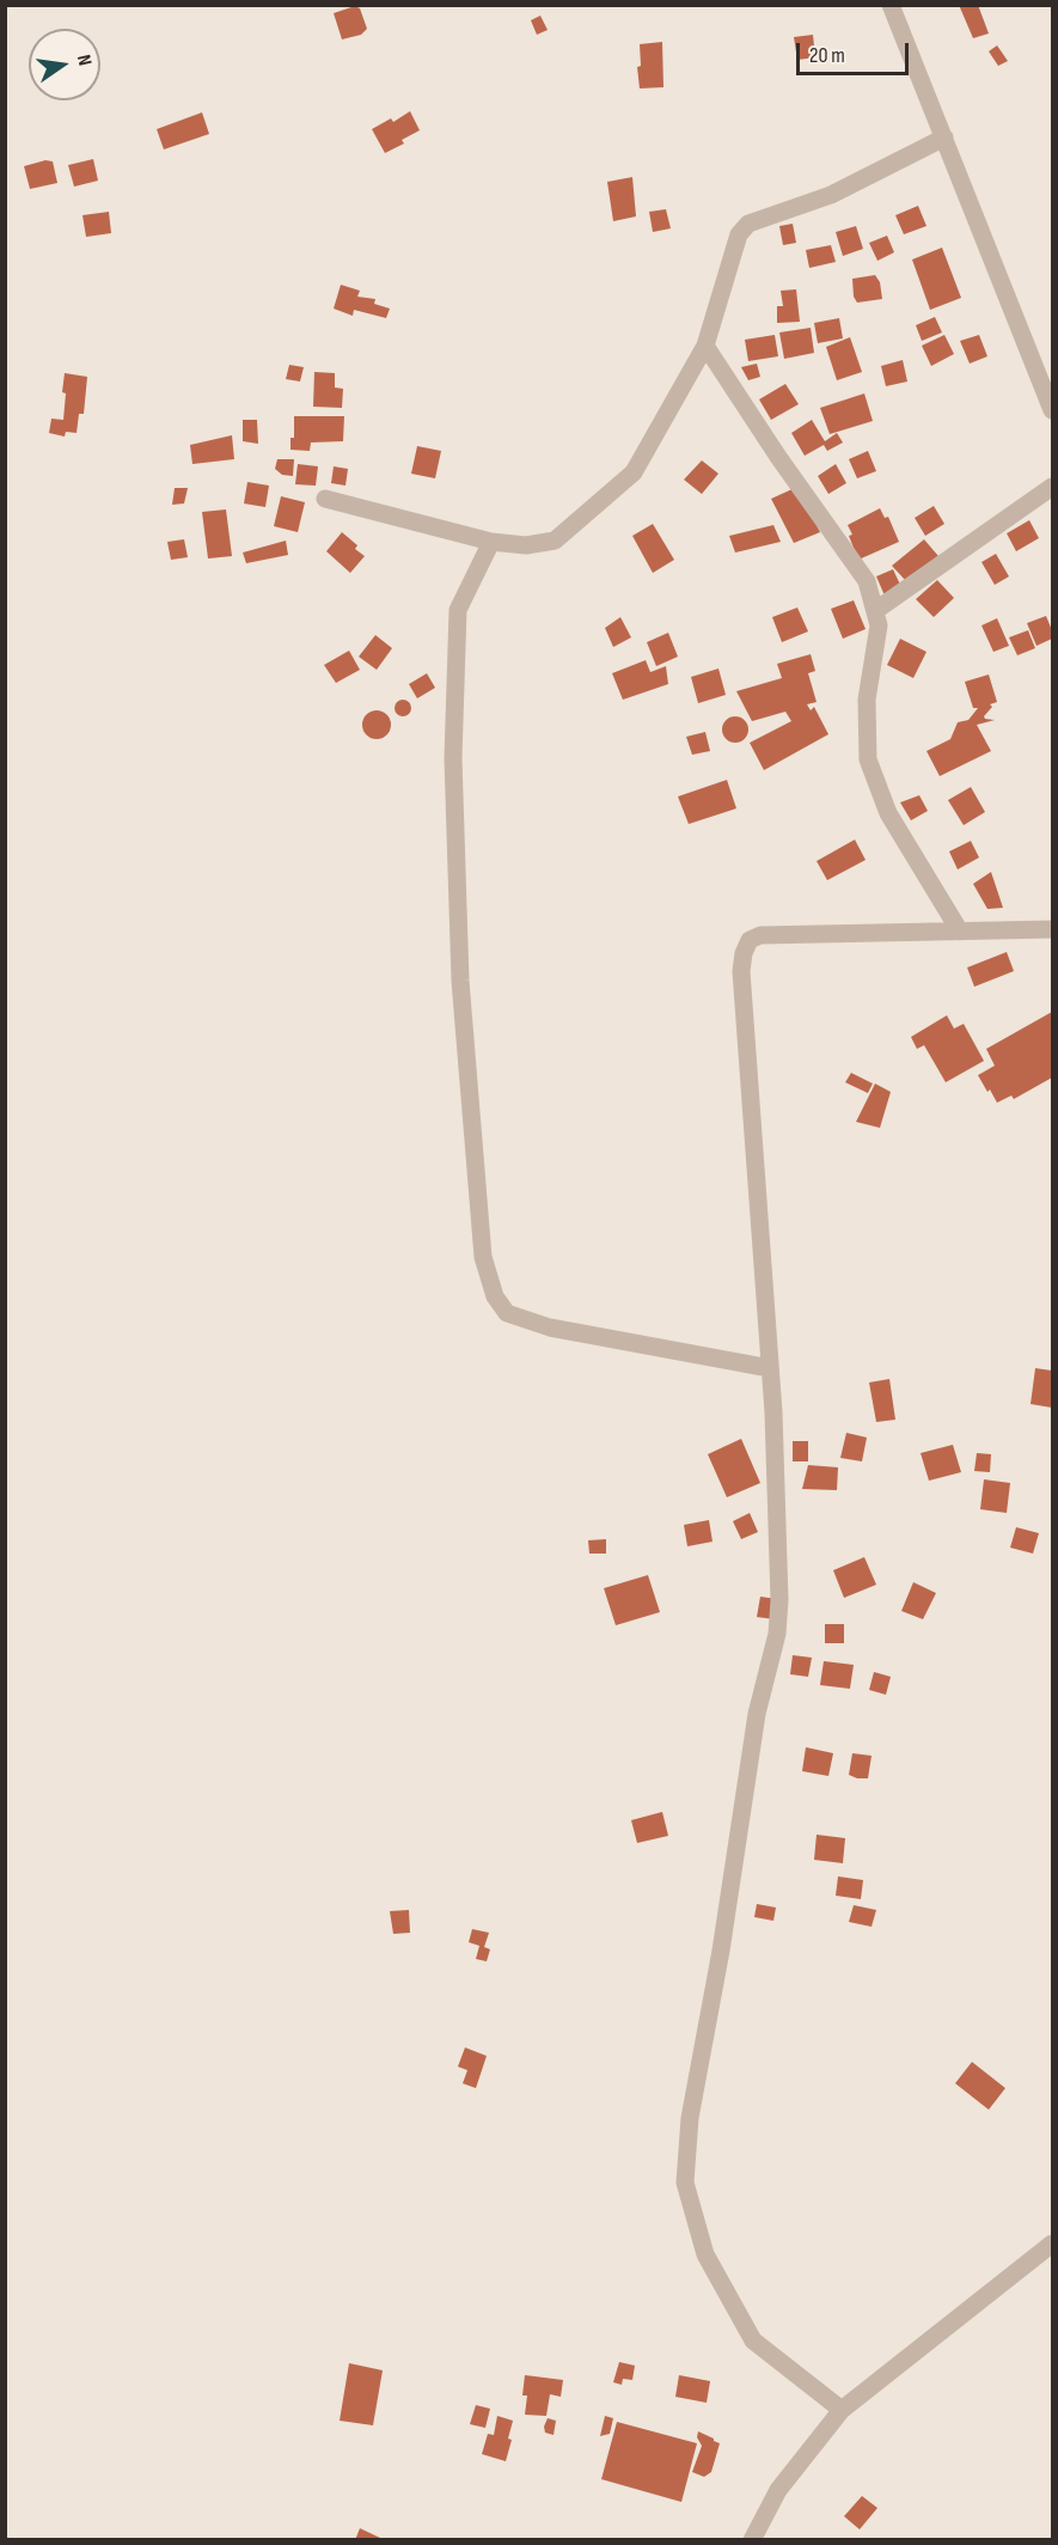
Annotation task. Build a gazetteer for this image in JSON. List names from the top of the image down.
{
  "scale_bar": "20 m",
  "north": "right"
}
